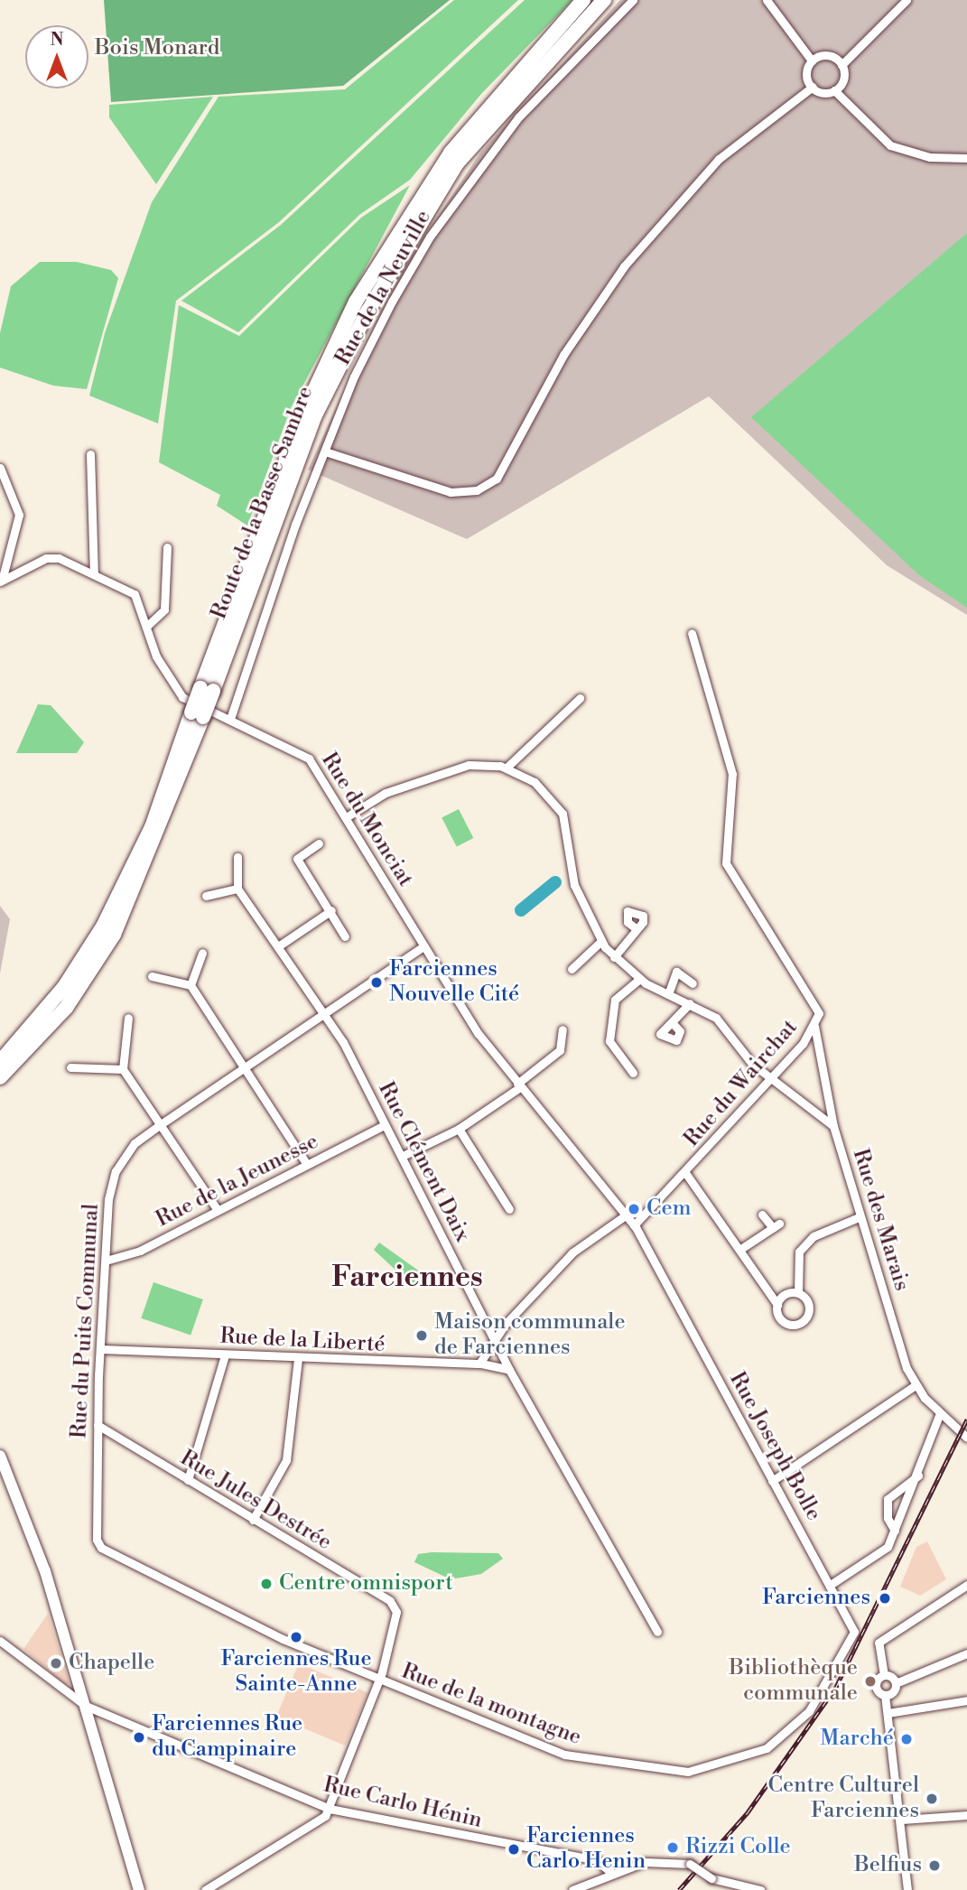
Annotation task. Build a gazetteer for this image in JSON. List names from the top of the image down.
{
  "streets": {
    "highway": ["Route de la Basse Sambre"],
    "street": [
      "Rue de la Neuville",
      "Rue du Monciat",
      "Rue du Wairchat",
      "Rue Clément Daix",
      "Rue de la Jeunesse",
      "Rue des Marais",
      "Rue du Puits Communal",
      "Rue de la Liberté",
      "Rue Joseph Bolle",
      "Rue Jules Destrée",
      "Rue de la montagne",
      "Rue Carlo Hénin"
    ]
  },
  "crossings": [
    ["Rue de la Neuville", "Rue du Monciat"],
    ["Rue du Monciat", "Rue du Wairchat"],
    ["Rue du Monciat", "Rue du Puits Communal"],
    ["Rue du Monciat", "Rue Joseph Bolle"],
    ["Rue du Wairchat", "Rue des Marais"],
    ["Rue Clément Daix", "Rue de la Jeunesse"],
    ["Rue Clément Daix", "Rue du Puits Communal"],
    ["Rue Clément Daix", "Rue de la Liberté"],
    ["Rue de la Jeunesse", "Rue du Puits Communal"],
    ["Rue du Puits Communal", "Rue de la Liberté"],
    ["Rue du Puits Communal", "Rue Jules Destrée"],
    ["Rue du Puits Communal", "Rue de la montagne"],
    ["Rue Joseph Bolle", "Rue de la montagne"],
    ["Rue Jules Destrée", "Rue de la montagne"]
  ],
  "districts": ["Farciennes"],
  "parks": ["Bois Monard"],
  "places": [
    "Farciennes Nouvelle Cité",
    "Cem",
    "Maison communale de Farciennes",
    "Centre omnisport",
    "Farciennes",
    "Farciennes Rue Sainte-Anne",
    "Chapelle",
    "Bibliothèque communale",
    "Farciennes Rue du Campinaire",
    "Marché",
    "Centre Culturel Farciennes",
    "Rizzi Colle",
    "Farciennes Carlo Henin",
    "Belfius"
  ],
  "north": "top"
}
